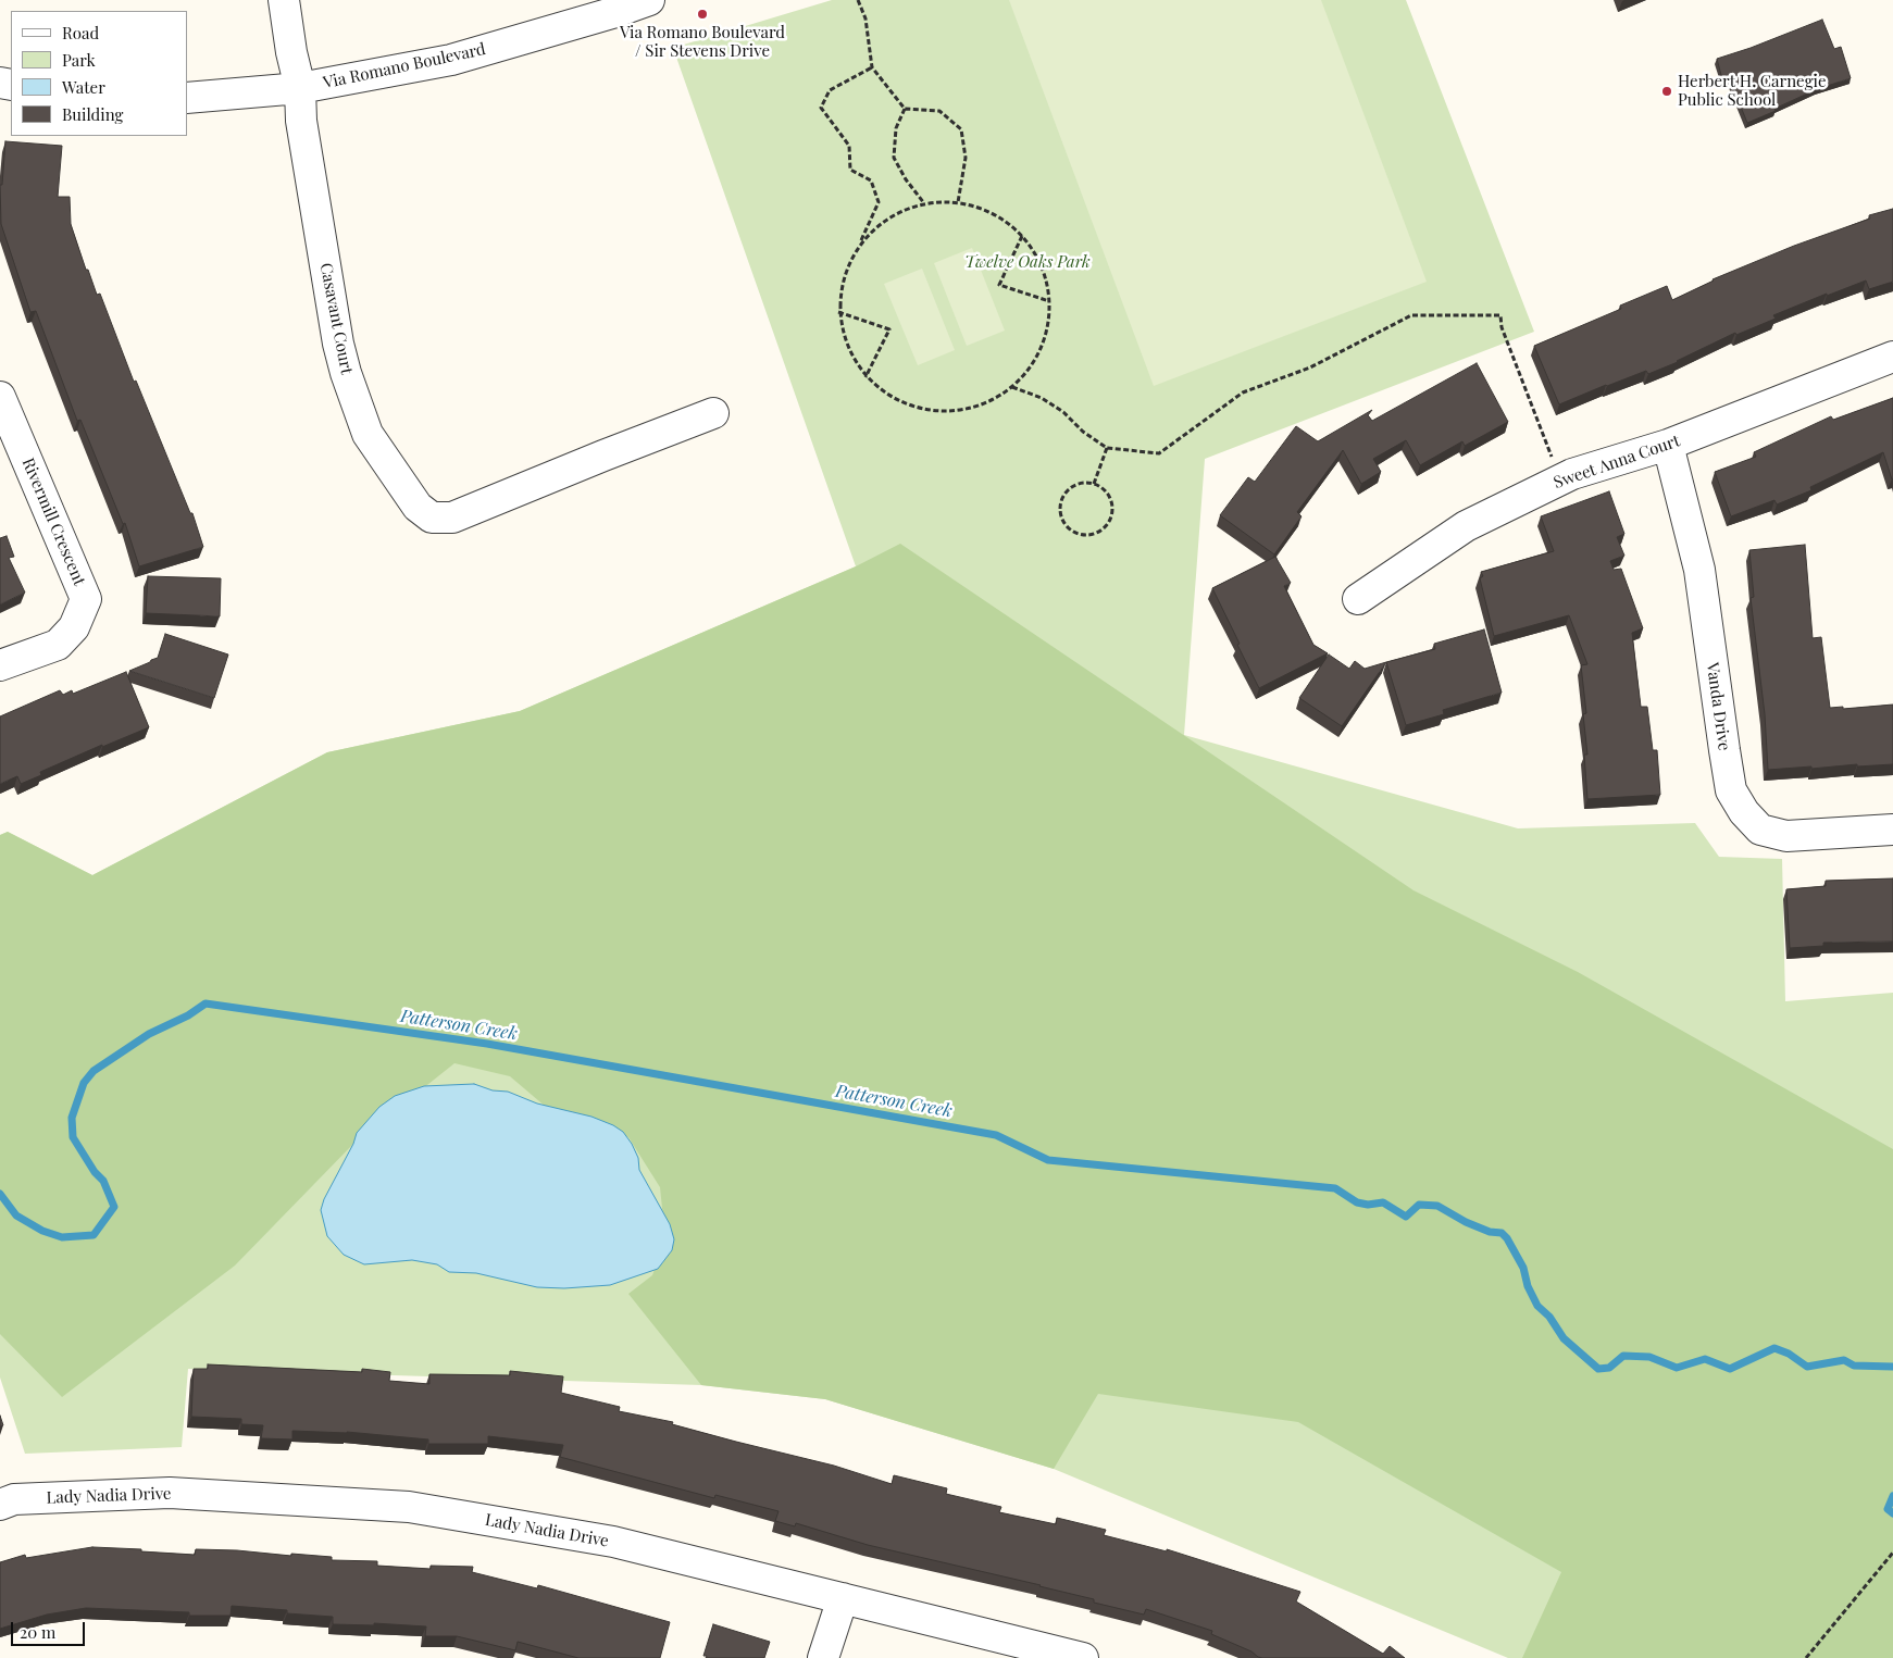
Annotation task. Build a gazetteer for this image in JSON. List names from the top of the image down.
{
  "streets": {
    "street": [
      "Via Romano Boulevard",
      "Casavant Court",
      "Sweet Anna Court",
      "Rivermill Crescent",
      "Vanda Drive",
      "Lady Nadia Drive"
    ]
  },
  "crossings": [
    ["Via Romano Boulevard", "Casavant Court"],
    ["Sweet Anna Court", "Vanda Drive"]
  ],
  "water": ["Patterson Creek"],
  "parks": ["Twelve Oaks Park"],
  "places": ["Via Romano Boulevard / Sir Stevens Drive", "Herbert H. Carnegie Public School"],
  "legend": [
    "Road",
    "Park",
    "Water",
    "Building"
  ],
  "scale_bar": "20 m"
}
